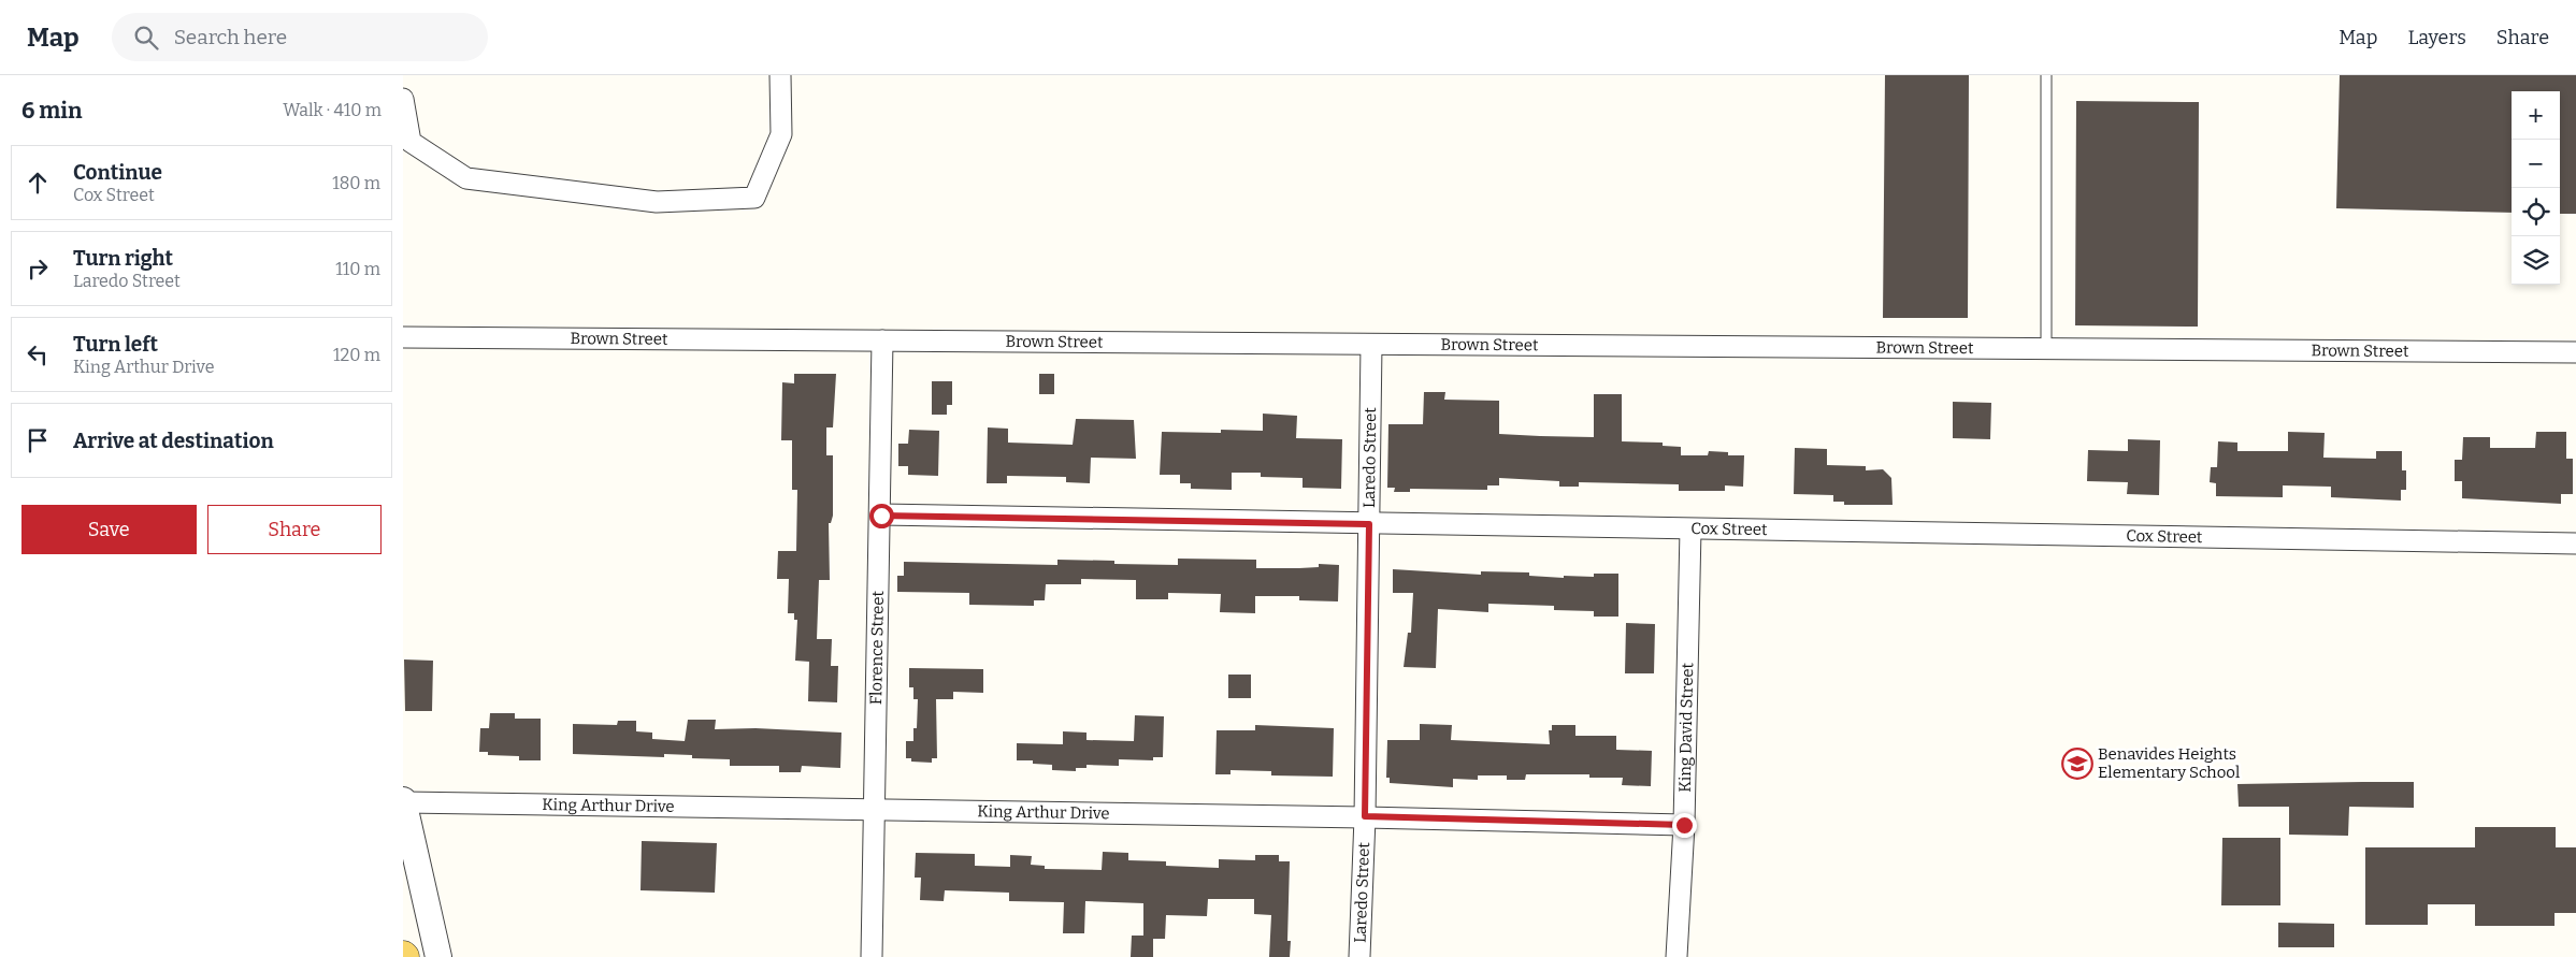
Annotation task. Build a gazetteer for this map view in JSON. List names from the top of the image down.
{
  "streets": {
    "street": [
      "Brown Street",
      "Laredo Street",
      "Cox Street",
      "Florence Street",
      "King David Street",
      "King Arthur Drive"
    ]
  },
  "crossings": [
    ["Brown Street", "Laredo Street"],
    ["Brown Street", "Florence Street"],
    ["Laredo Street", "Cox Street"],
    ["Laredo Street", "King Arthur Drive"],
    ["Cox Street", "Florence Street"],
    ["Cox Street", "King David Street"],
    ["Florence Street", "King Arthur Drive"],
    ["King David Street", "King Arthur Drive"]
  ],
  "places": {
    "school or university": ["Benavides Heights Elementary School"]
  },
  "page": {
    "header": "Map",
    "search": "Search here",
    "nav": ["Map", "Layers", "Share"],
    "heading": ["6 min", "Walk · 410 m"],
    "map_buttons": ["+", "−"],
    "list": [
      ["Continue", "Cox Street", "180 m"],
      ["Turn right", "Laredo Street", "110 m"],
      ["Turn left", "King Arthur Drive", "120 m"],
      "Arrive at destination"
    ],
    "buttons": ["Save", "Share"]
  }
}
